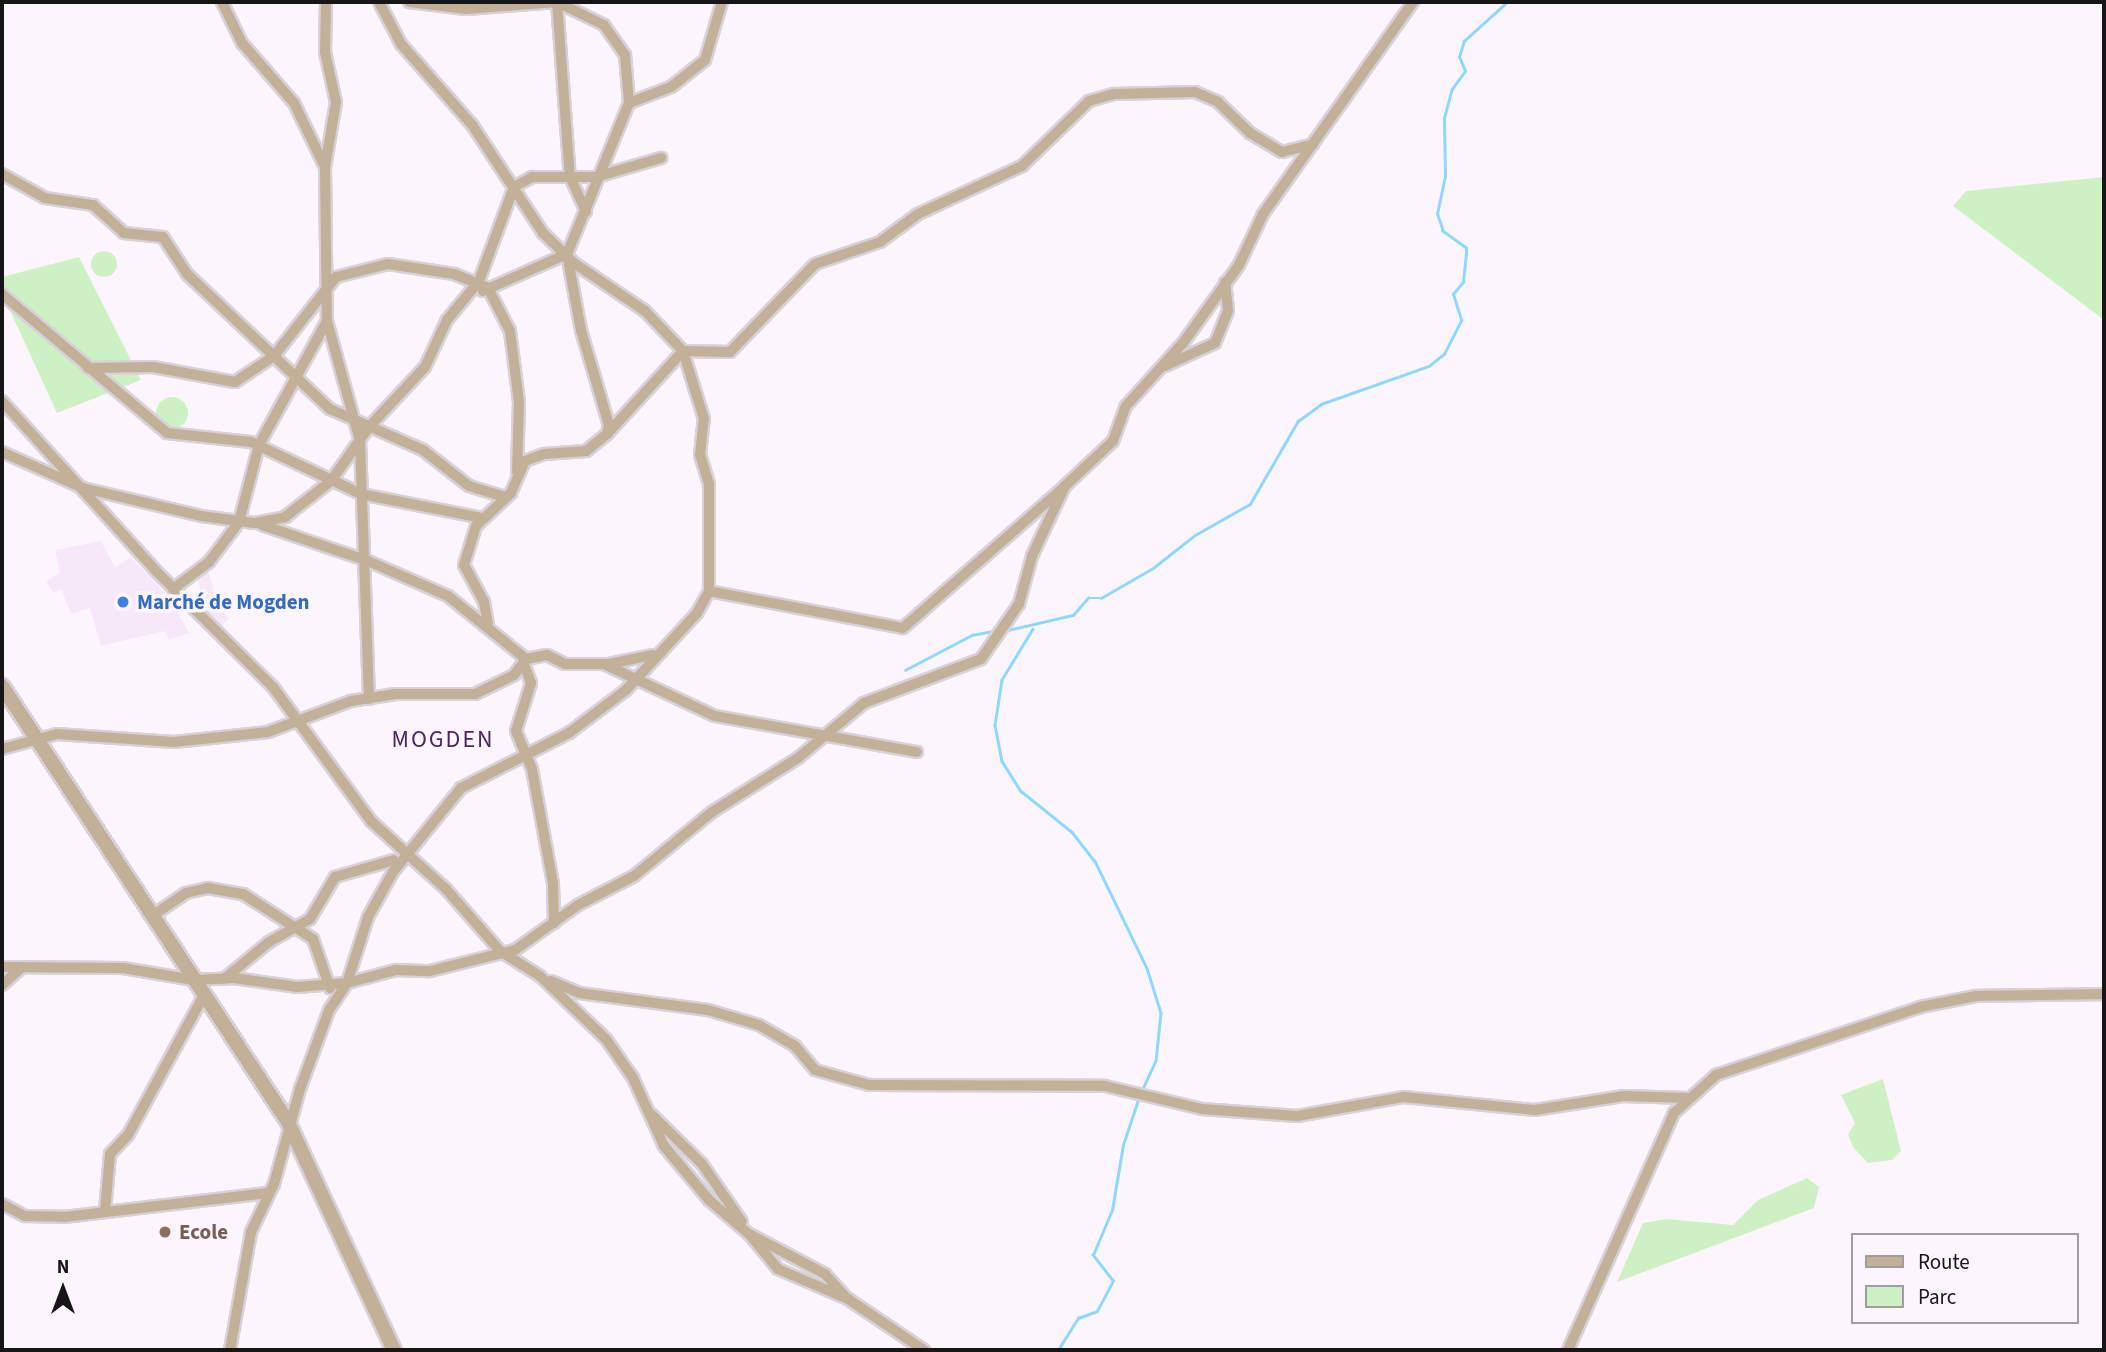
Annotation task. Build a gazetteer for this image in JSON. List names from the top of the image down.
{
  "districts": ["MOGDEN"],
  "places": ["Marché de Mogden", "Ecole"],
  "legend": ["Route", "Parc"],
  "north": "top"
}
